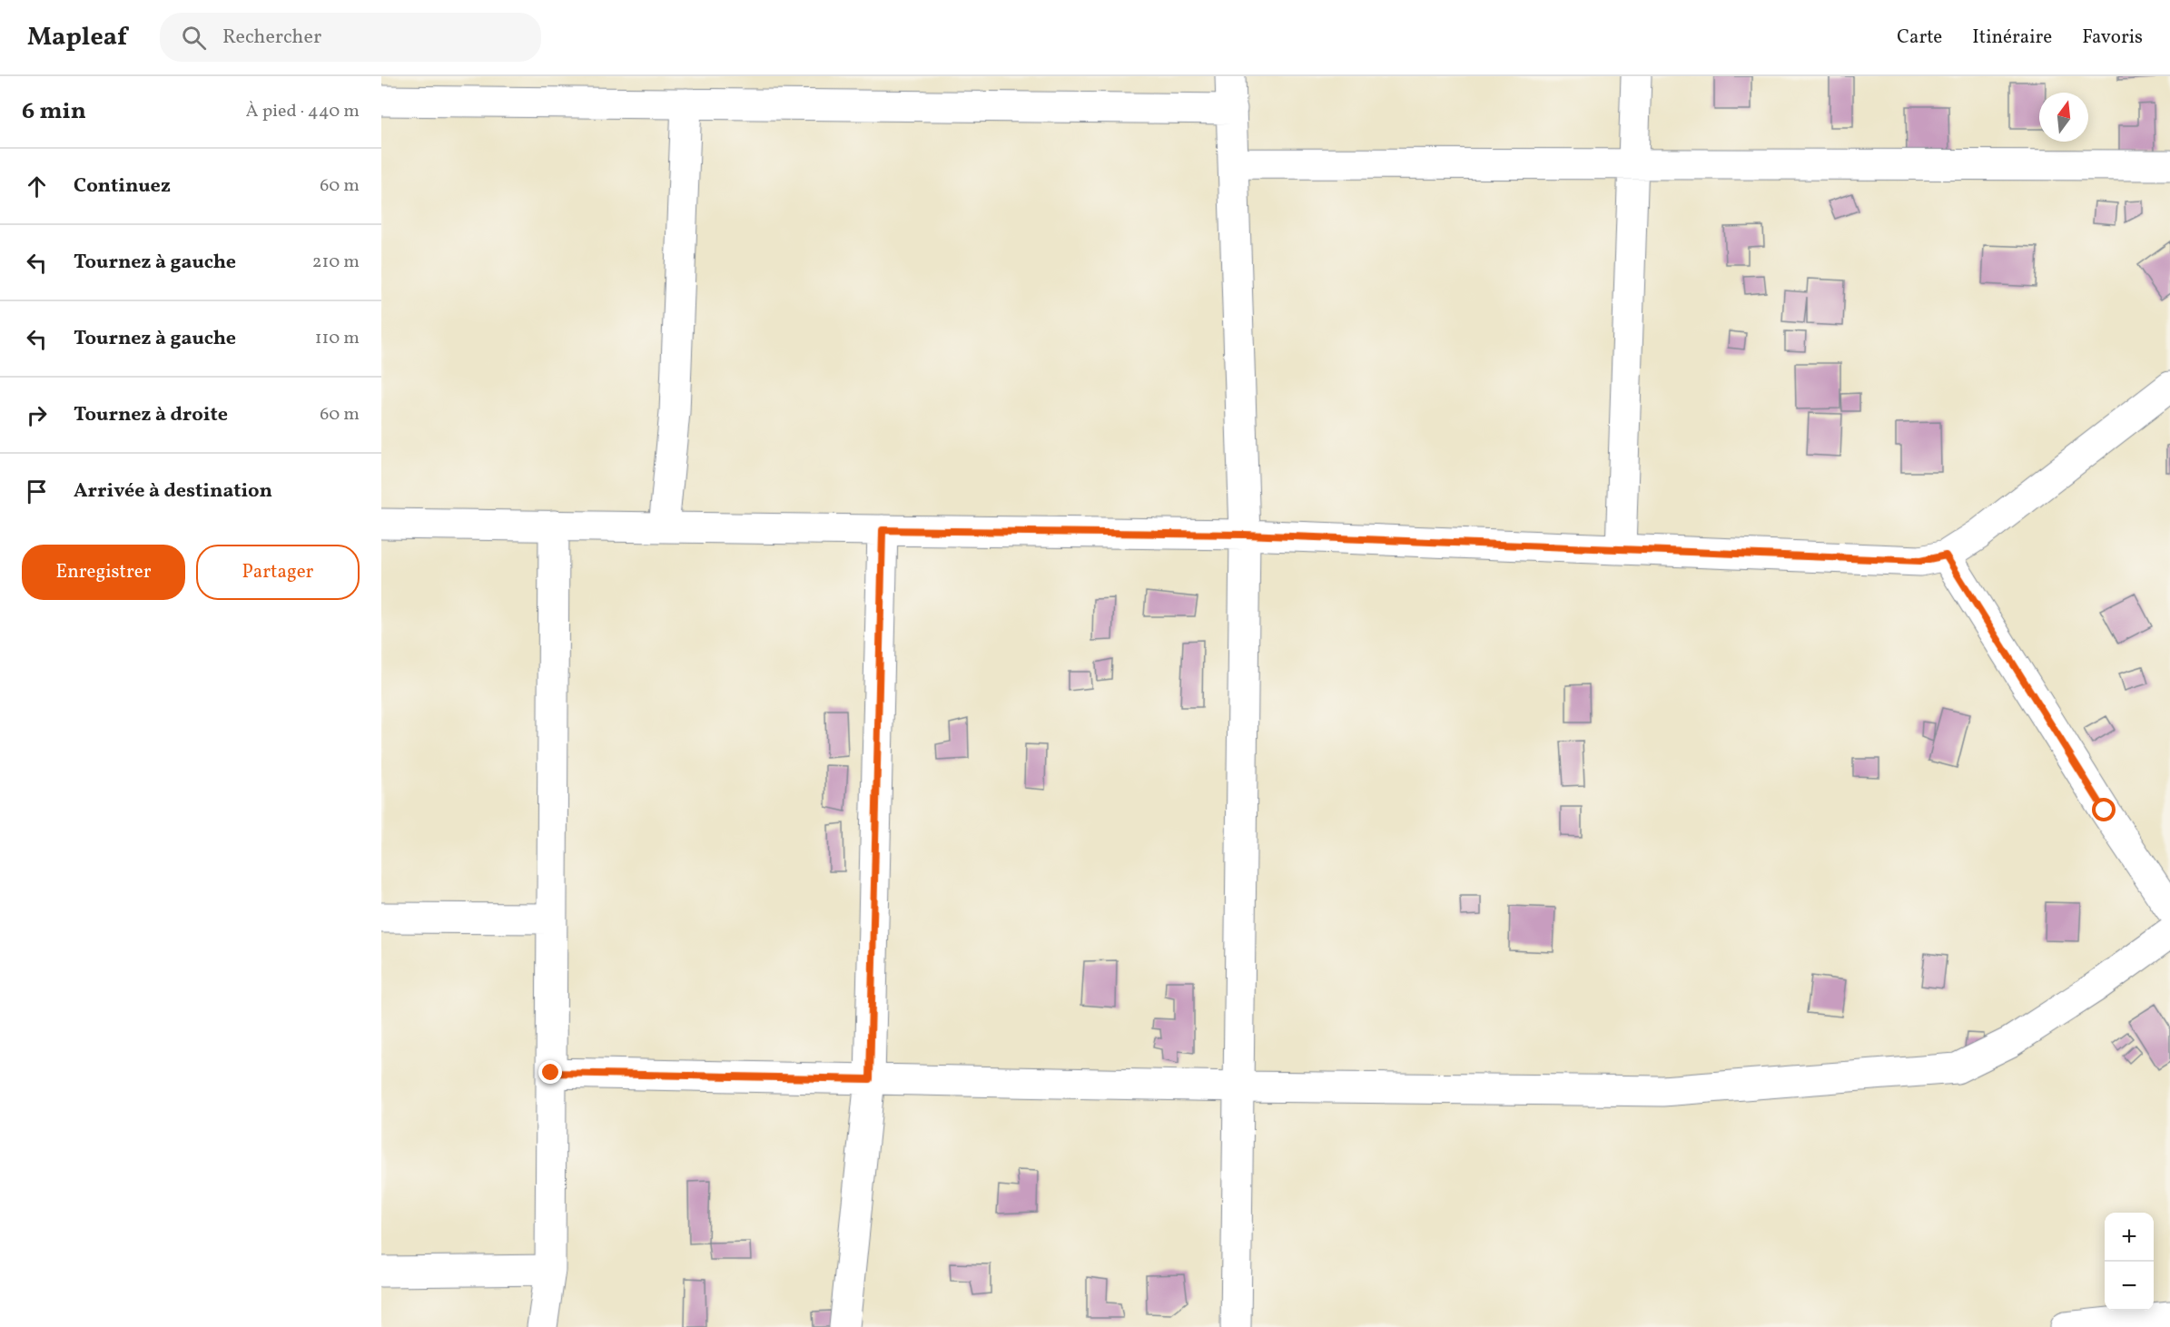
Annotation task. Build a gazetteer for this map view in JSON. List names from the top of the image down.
{
  "north": "top",
  "page": {
    "header": "Mapleaf",
    "search": "Rechercher",
    "nav": ["Carte", "Itinéraire", "Favoris"],
    "heading": ["6 min", "À pied · 440 m"],
    "list": [
      ["Continuez", "60 m"],
      ["Tournez à gauche", "210 m"],
      ["Tournez à gauche", "110 m"],
      ["Tournez à droite", "60 m"],
      "Arrivée à destination"
    ],
    "buttons": ["Enregistrer", "Partager"],
    "map_buttons": ["+", "−"]
  }
}
